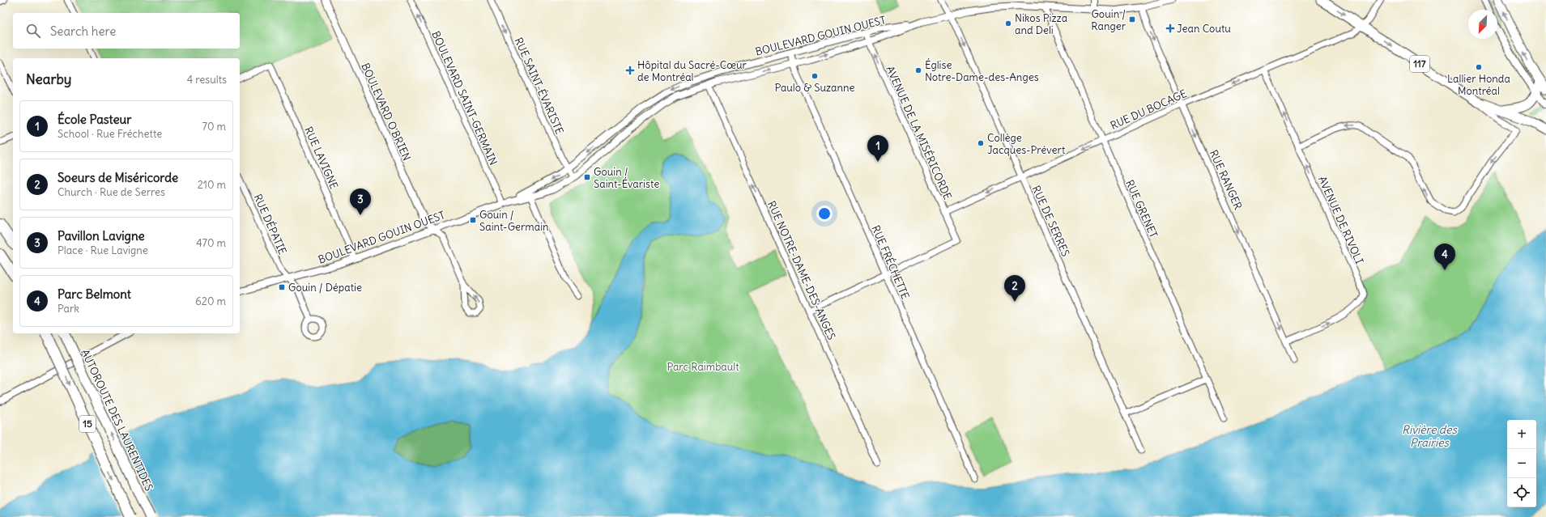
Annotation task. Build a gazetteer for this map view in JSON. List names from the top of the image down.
{
  "streets": {
    "highway": ["AUTOROUTE DES LAURENTIDES", "15"],
    "main road": ["117"],
    "street": [
      "BOULEVARD GOUIN OUEST",
      "RUE SAINT-ÉVARISTE",
      "BOULEVARD SAINT-GERMAIN",
      "RUE DU BOCAGE",
      "BOULEVARD O'BRIEN",
      "AVENUE DE LA MISÉRICORDE",
      "RUE LAVIGNE",
      "RUE RANGER",
      "RUE GRENET",
      "AVENUE DE RIVOLI",
      "RUE DE SERRES",
      "RUE DÉPATIE",
      "RUE FRÉCHETTE",
      "RUE NOTRE-DAME-DES-ANGES"
    ]
  },
  "crossings": [
    ["BOULEVARD GOUIN OUEST", "RUE SAINT-ÉVARISTE"],
    ["BOULEVARD GOUIN OUEST", "BOULEVARD SAINT-GERMAIN"],
    ["BOULEVARD GOUIN OUEST", "BOULEVARD O'BRIEN"],
    ["BOULEVARD GOUIN OUEST", "AVENUE DE LA MISÉRICORDE"],
    ["BOULEVARD GOUIN OUEST", "RUE LAVIGNE"],
    ["BOULEVARD GOUIN OUEST", "RUE RANGER"],
    ["BOULEVARD GOUIN OUEST", "RUE GRENET"],
    ["BOULEVARD GOUIN OUEST", "RUE DE SERRES"],
    ["BOULEVARD GOUIN OUEST", "RUE DÉPATIE"],
    ["BOULEVARD GOUIN OUEST", "RUE FRÉCHETTE"],
    ["BOULEVARD GOUIN OUEST", "RUE NOTRE-DAME-DES-ANGES"],
    ["117", "RUE DU BOCAGE"],
    ["RUE DU BOCAGE", "AVENUE DE LA MISÉRICORDE"],
    ["RUE DU BOCAGE", "RUE RANGER"],
    ["RUE DU BOCAGE", "RUE GRENET"],
    ["RUE DU BOCAGE", "AVENUE DE RIVOLI"],
    ["RUE DU BOCAGE", "RUE DE SERRES"],
    ["AVENUE DE LA MISÉRICORDE", "RUE FRÉCHETTE"],
    ["RUE RANGER", "AVENUE DE RIVOLI"]
  ],
  "one_way": [
    "RUE SAINT-ÉVARISTE",
    "BOULEVARD SAINT-GERMAIN",
    "RUE DU BOCAGE",
    "AVENUE DE LA MISÉRICORDE",
    "RUE RANGER",
    "AVENUE DE RIVOLI",
    "RUE DE SERRES",
    "RUE NOTRE-DAME-DES-ANGES"
  ],
  "water": ["Rivière des Prairies"],
  "parks": ["Parc Raimbault"],
  "places": {
    "transit": [
      "Gouin / Ranger",
      "Gouin / Saint-Évariste",
      "Gouin / Saint-Germain",
      "Gouin / Dépatie"
    ],
    "other": [
      "Nikos Pizza and Deli",
      "Lallier Honda Montréal",
      "Église Notre-Dame-des-Anges",
      "Paulo & Suzanne",
      "Collège Jacques-Prévert"
    ],
    "health": ["Jean Coutu", "Hôpital du Sacré-Cœur de Montréal"]
  },
  "north": "bottom left",
  "page": {
    "search": "Search here",
    "heading": ["Nearby", "4 results"],
    "list": [
      {
        "mark": "1",
        "name": "École Pasteur",
        "note": "School · Rue Fréchette",
        "value": "70 m"
      },
      {
        "mark": "2",
        "name": "Soeurs de Miséricorde",
        "note": "Church · Rue de Serres",
        "value": "210 m"
      },
      {
        "mark": "3",
        "name": "Pavillon Lavigne",
        "note": "Place · Rue Lavigne",
        "value": "470 m"
      },
      {
        "mark": "4",
        "name": "Parc Belmont",
        "note": "Park",
        "value": "620 m"
      }
    ],
    "pins": [
      "1",
      "3",
      "4",
      "2"
    ],
    "map_buttons": ["+", "−"]
  }
}
